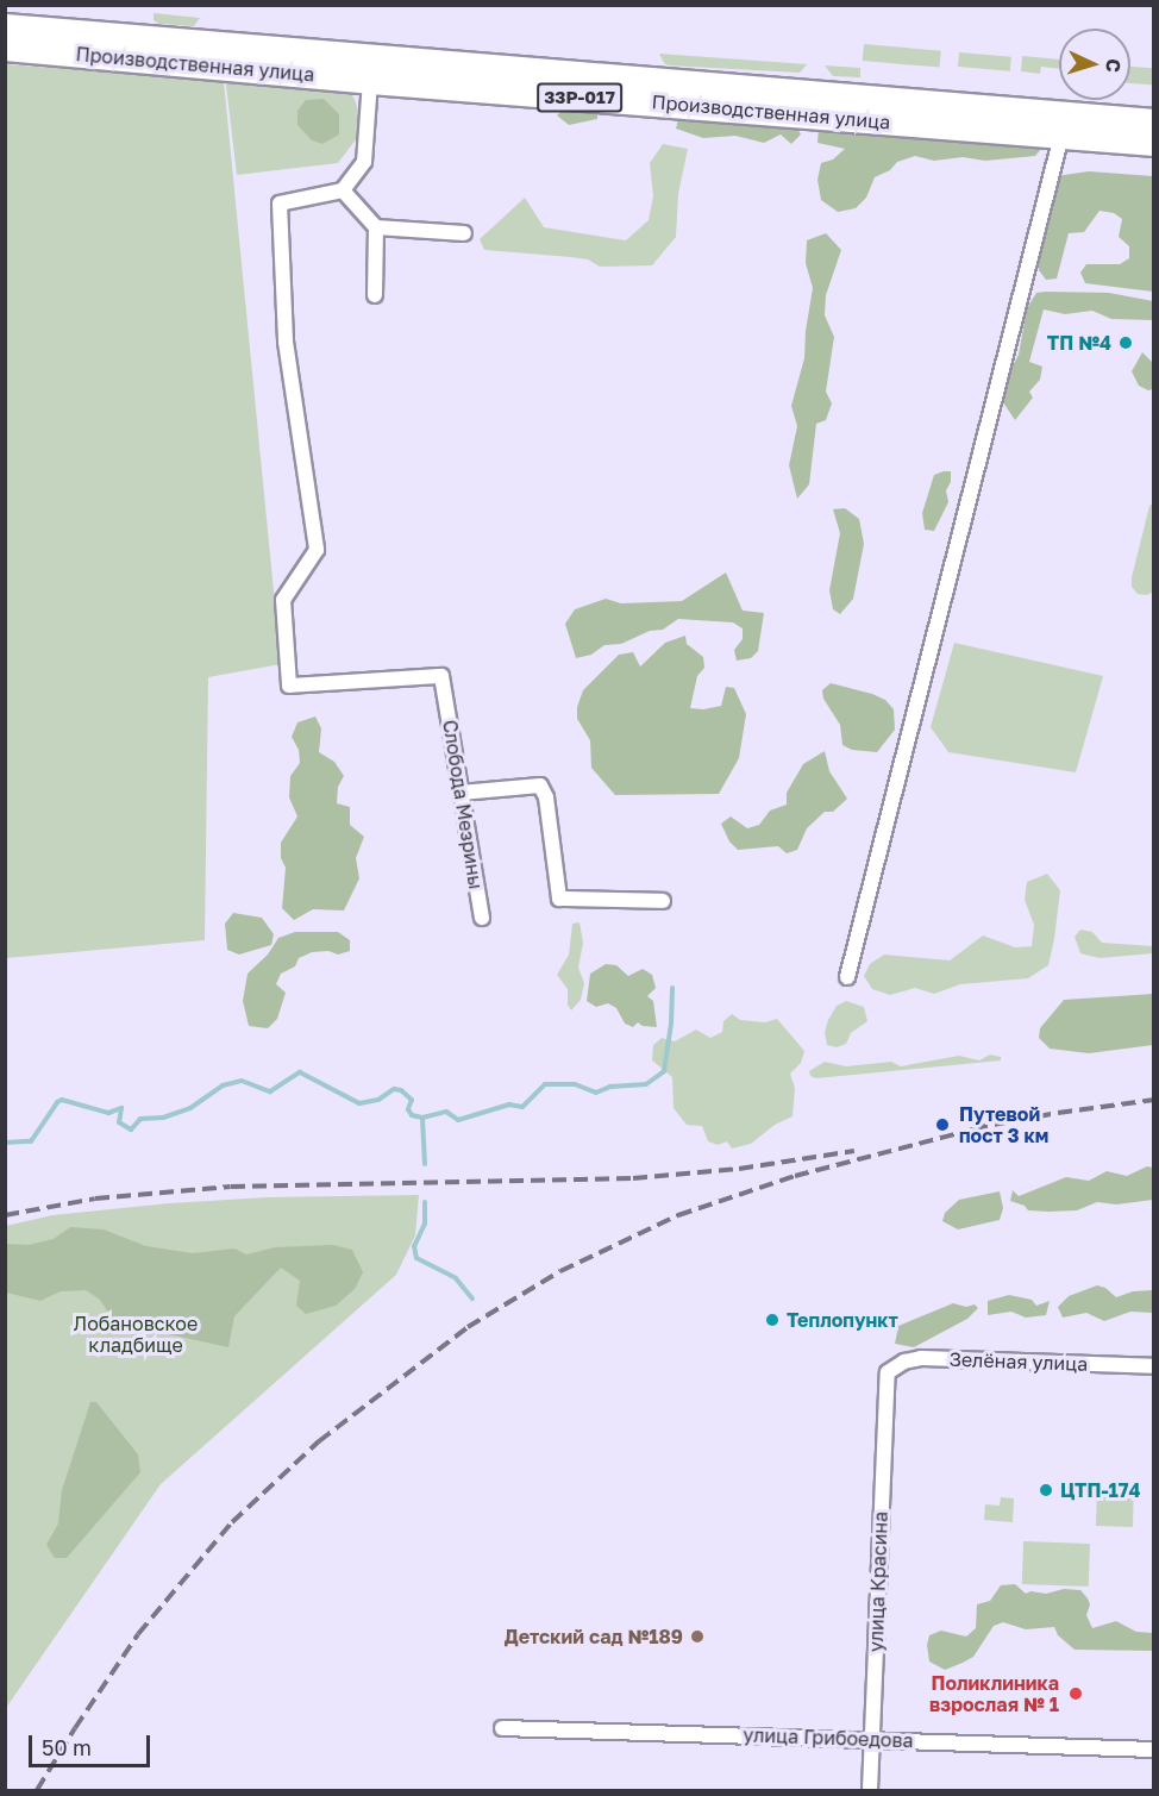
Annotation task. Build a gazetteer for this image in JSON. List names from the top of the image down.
{
  "streets": {
    "highway": ["Производственная улица", "33Р-017"],
    "street": [
      "Слобода Мезрины",
      "Зелёная улица",
      "улица Красина",
      "улица Грибоедова"
    ]
  },
  "crossings": [
    ["Зелёная улица", "улица Красина"],
    ["улица Красина", "улица Грибоедова"]
  ],
  "parks": ["Лобановское кладбище"],
  "places": [
    "ТП №4",
    "Путевой пост 3 км",
    "Теплопункт",
    "ЦТП-174",
    "Детский сад №189",
    "Поликлиника взрослая № 1"
  ],
  "scale_bar": "50 m",
  "north": "right"
}
